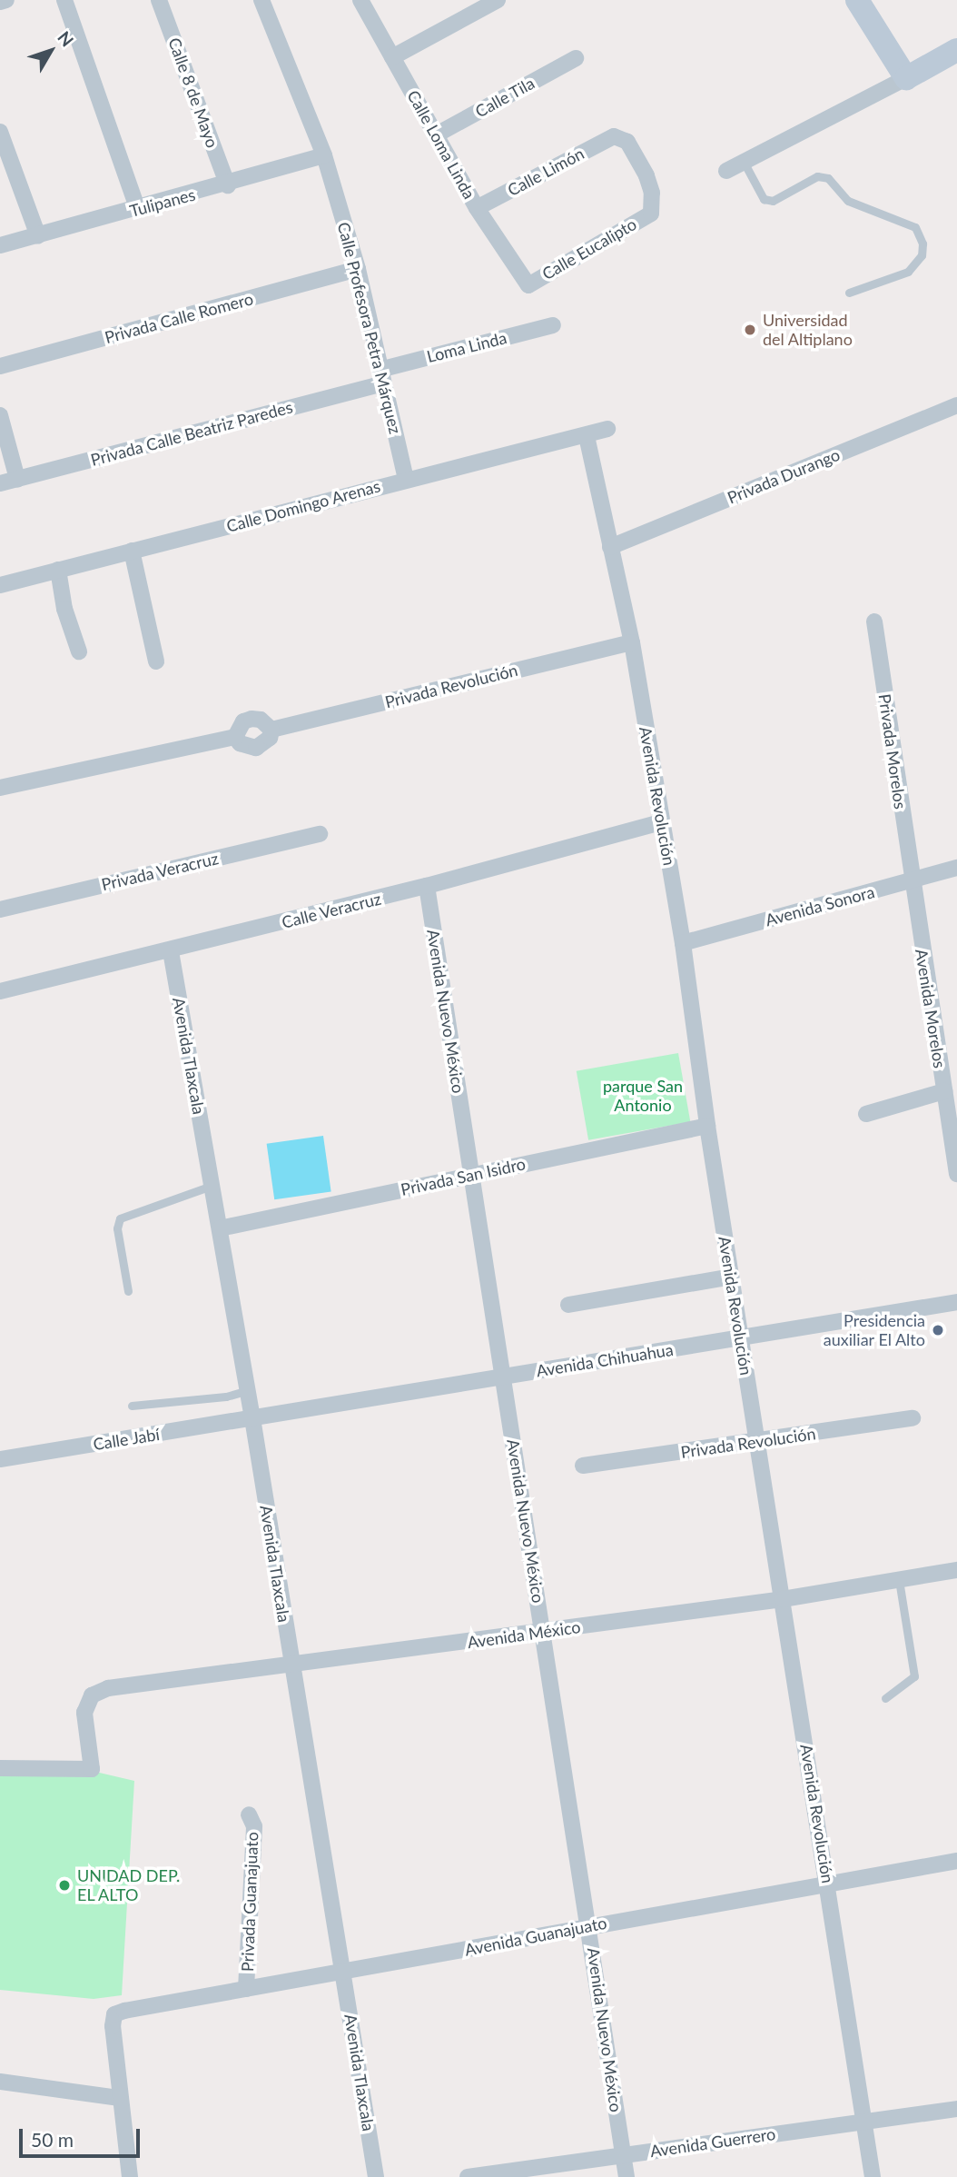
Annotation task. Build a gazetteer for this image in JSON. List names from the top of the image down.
{
  "streets": {
    "street": [
      "Calle 8 de Mayo",
      "Calle Tila",
      "Calle Loma Linda",
      "Calle Limón",
      "Tulipanes",
      "Calle Eucalipto",
      "Privada Calle Romero",
      "Calle Profesora Petra Márquez",
      "Loma Linda",
      "Privada Calle Beatriz Paredes",
      "Privada Durango",
      "Calle Domingo Arenas",
      "Privada Revolución",
      "Privada Morelos",
      "Avenida Revolución",
      "Privada Veracruz",
      "Avenida Sonora",
      "Calle Veracruz",
      "Avenida Morelos",
      "Avenida Nuevo México",
      "Avenida Tlaxcala",
      "Privada San Isidro",
      "Avenida Chihuahua",
      "Calle Jabí",
      "Avenida México",
      "Privada Guanajuato",
      "Avenida Guanajuato",
      "Avenida Guerrero"
    ]
  },
  "crossings": [
    ["Calle 8 de Mayo", "Tulipanes"],
    ["Calle Tila", "Calle Loma Linda"],
    ["Calle Loma Linda", "Calle Limón"],
    ["Calle Loma Linda", "Calle Eucalipto"],
    ["Calle Limón", "Calle Eucalipto"],
    ["Tulipanes", "Calle Profesora Petra Márquez"],
    ["Privada Calle Romero", "Calle Profesora Petra Márquez"],
    ["Calle Profesora Petra Márquez", "Loma Linda"],
    ["Calle Profesora Petra Márquez", "Privada Calle Beatriz Paredes"],
    ["Calle Profesora Petra Márquez", "Calle Domingo Arenas"],
    ["Loma Linda", "Privada Calle Beatriz Paredes"],
    ["Privada Durango", "Avenida Revolución"],
    ["Calle Domingo Arenas", "Avenida Revolución"],
    ["Privada Revolución", "Avenida Revolución"],
    ["Privada Morelos", "Avenida Sonora"],
    ["Privada Morelos", "Avenida Morelos"],
    ["Avenida Revolución", "Avenida Sonora"],
    ["Avenida Revolución", "Calle Veracruz"],
    ["Avenida Revolución", "Privada San Isidro"],
    ["Avenida Revolución", "Avenida Chihuahua"],
    ["Avenida Revolución", "Avenida México"],
    ["Avenida Revolución", "Avenida Guanajuato"],
    ["Avenida Revolución", "Avenida Guerrero"],
    ["Avenida Sonora", "Avenida Morelos"],
    ["Calle Veracruz", "Avenida Nuevo México"],
    ["Calle Veracruz", "Avenida Tlaxcala"],
    ["Avenida Nuevo México", "Privada San Isidro"],
    ["Avenida Nuevo México", "Avenida Chihuahua"],
    ["Avenida Nuevo México", "Avenida México"],
    ["Avenida Nuevo México", "Avenida Guanajuato"],
    ["Avenida Nuevo México", "Avenida Guerrero"],
    ["Avenida Tlaxcala", "Privada San Isidro"],
    ["Avenida Tlaxcala", "Avenida Chihuahua"],
    ["Avenida Tlaxcala", "Calle Jabí"],
    ["Avenida Tlaxcala", "Avenida México"],
    ["Avenida Tlaxcala", "Avenida Guanajuato"],
    ["Avenida Chihuahua", "Calle Jabí"],
    ["Privada Guanajuato", "Avenida Guanajuato"]
  ],
  "parks": ["parque San Antonio"],
  "places": ["Universidad del Altiplano", "Presidencia auxiliar El Alto", "UNIDAD DEP. EL ALTO"],
  "scale_bar": "50 m",
  "north": "top right"
}
